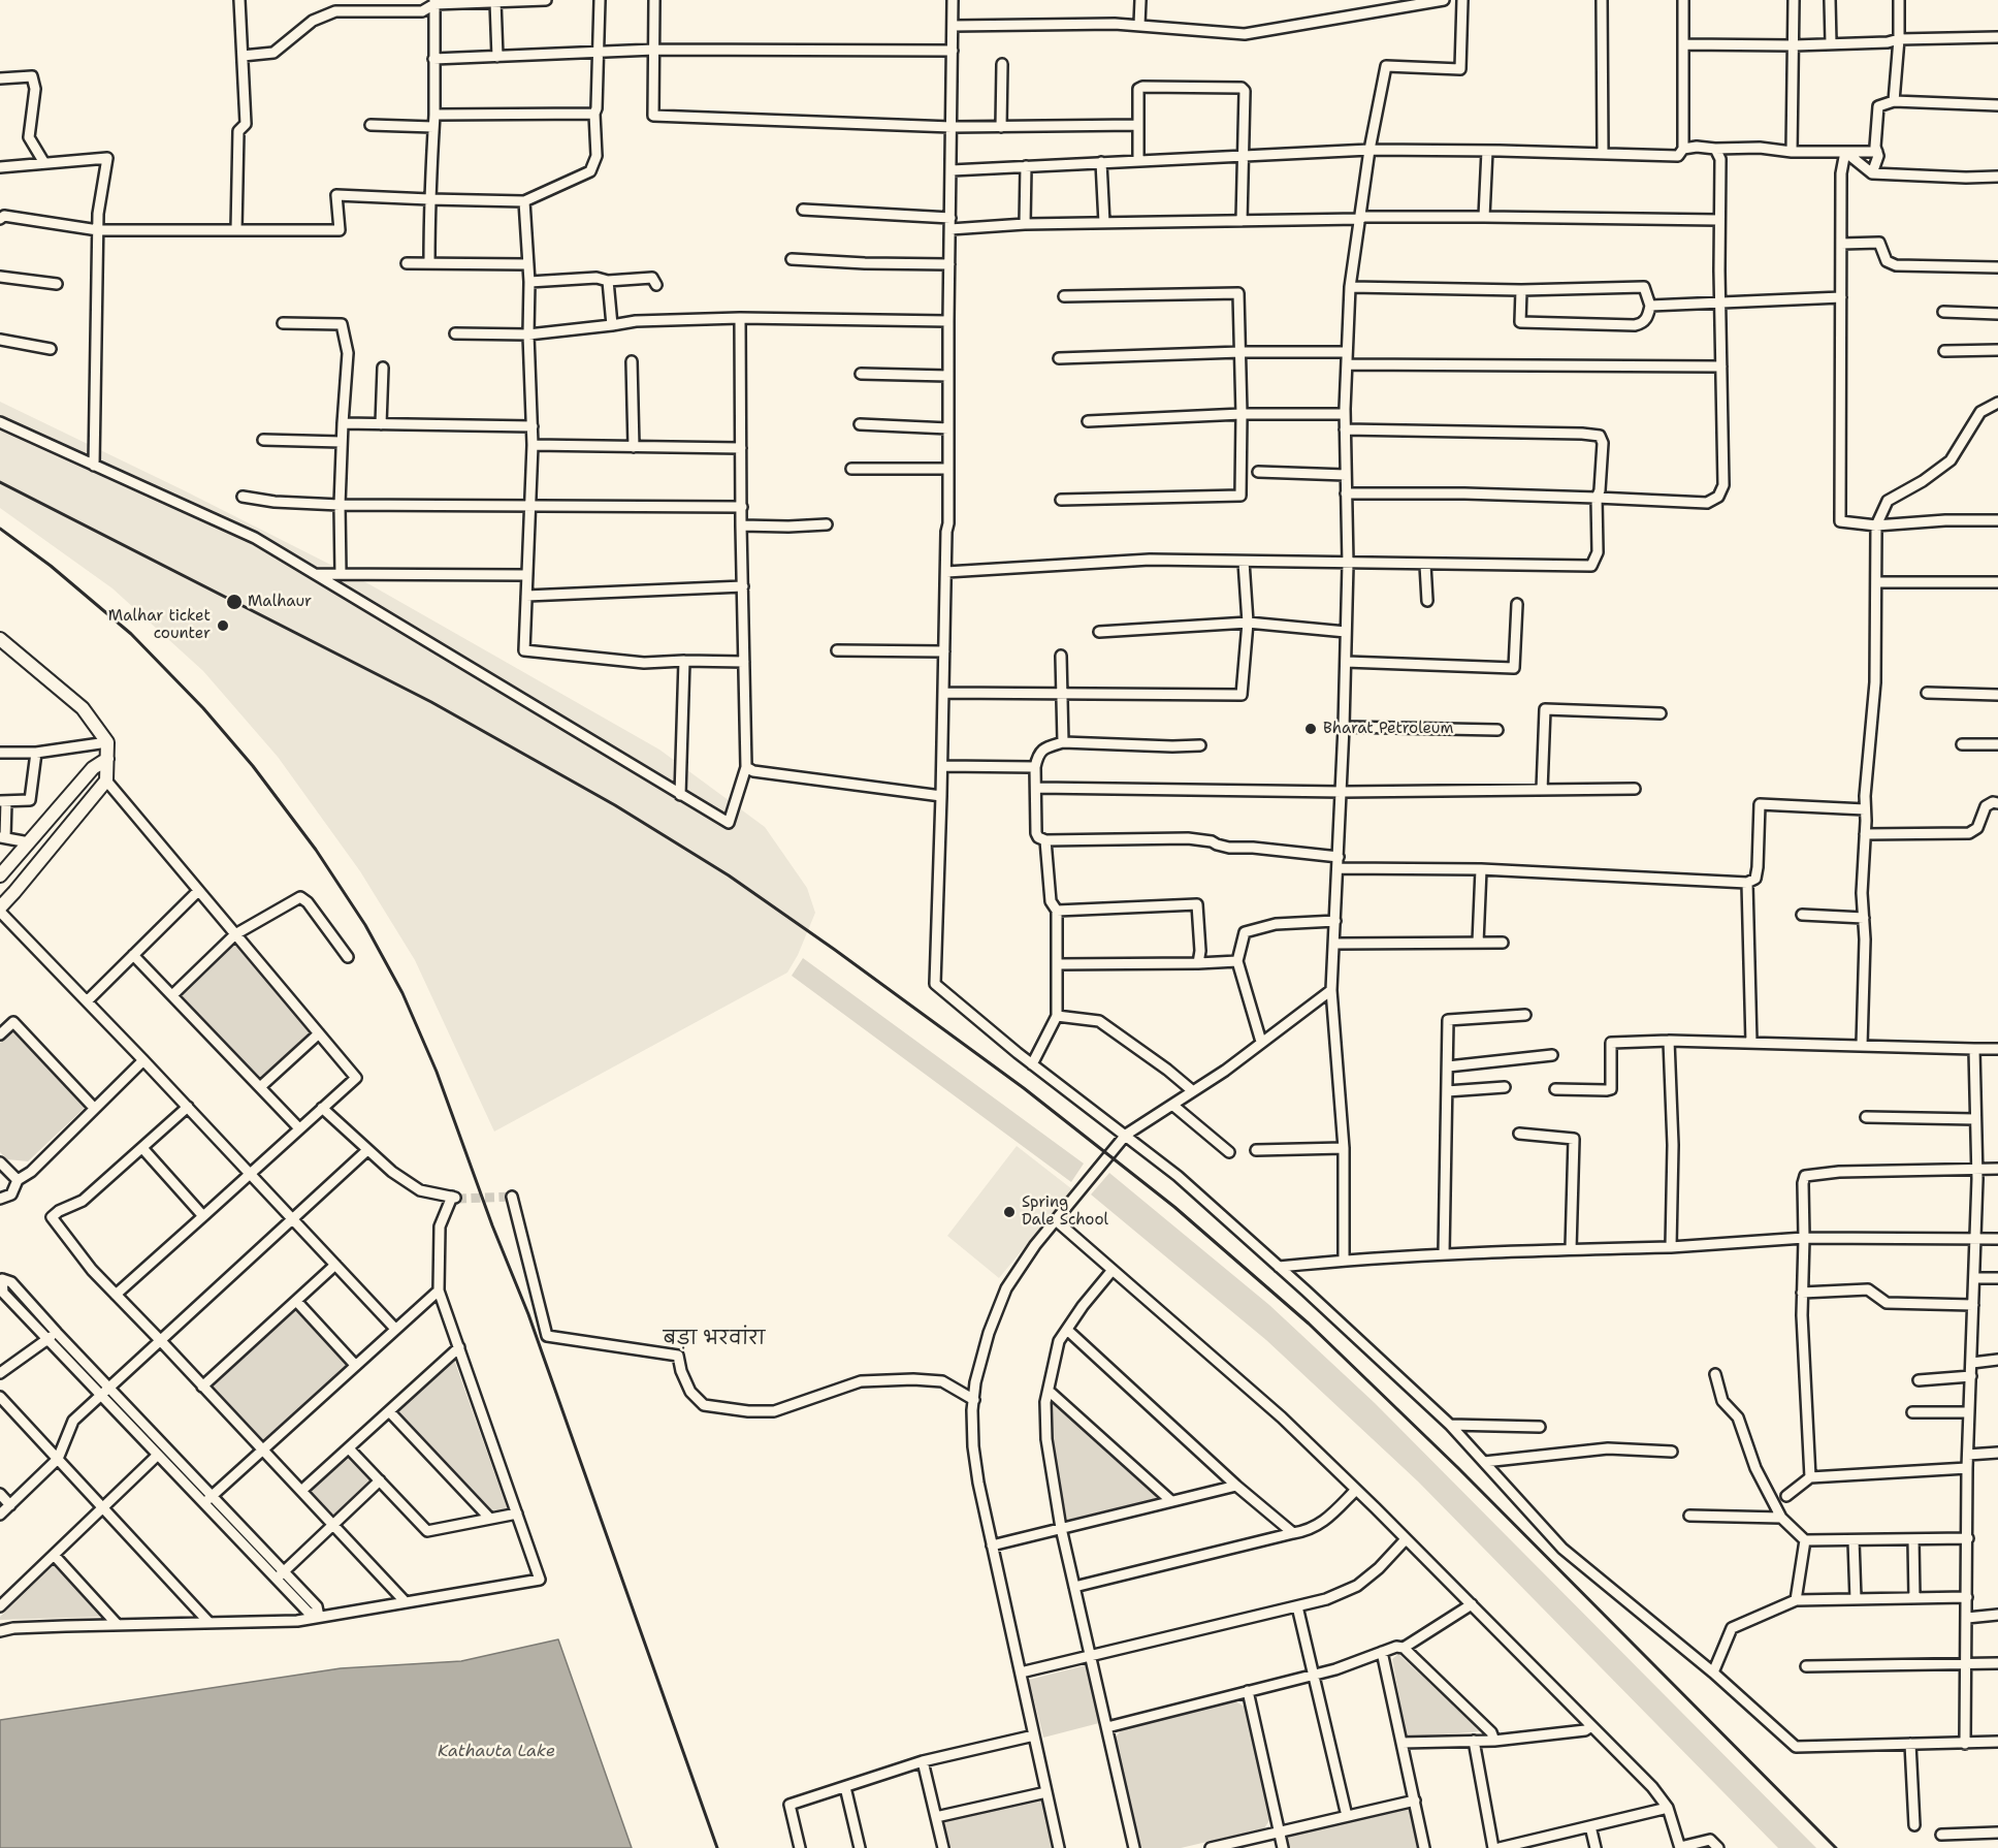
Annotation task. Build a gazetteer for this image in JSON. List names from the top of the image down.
{
  "districts": ["बड़ा भरवांरा"],
  "water": ["Kathauta Lake"],
  "places": [
    "Malhaur",
    "Malhar ticket counter",
    "Bharat Petroleum",
    "Spring Dale School"
  ]
}
